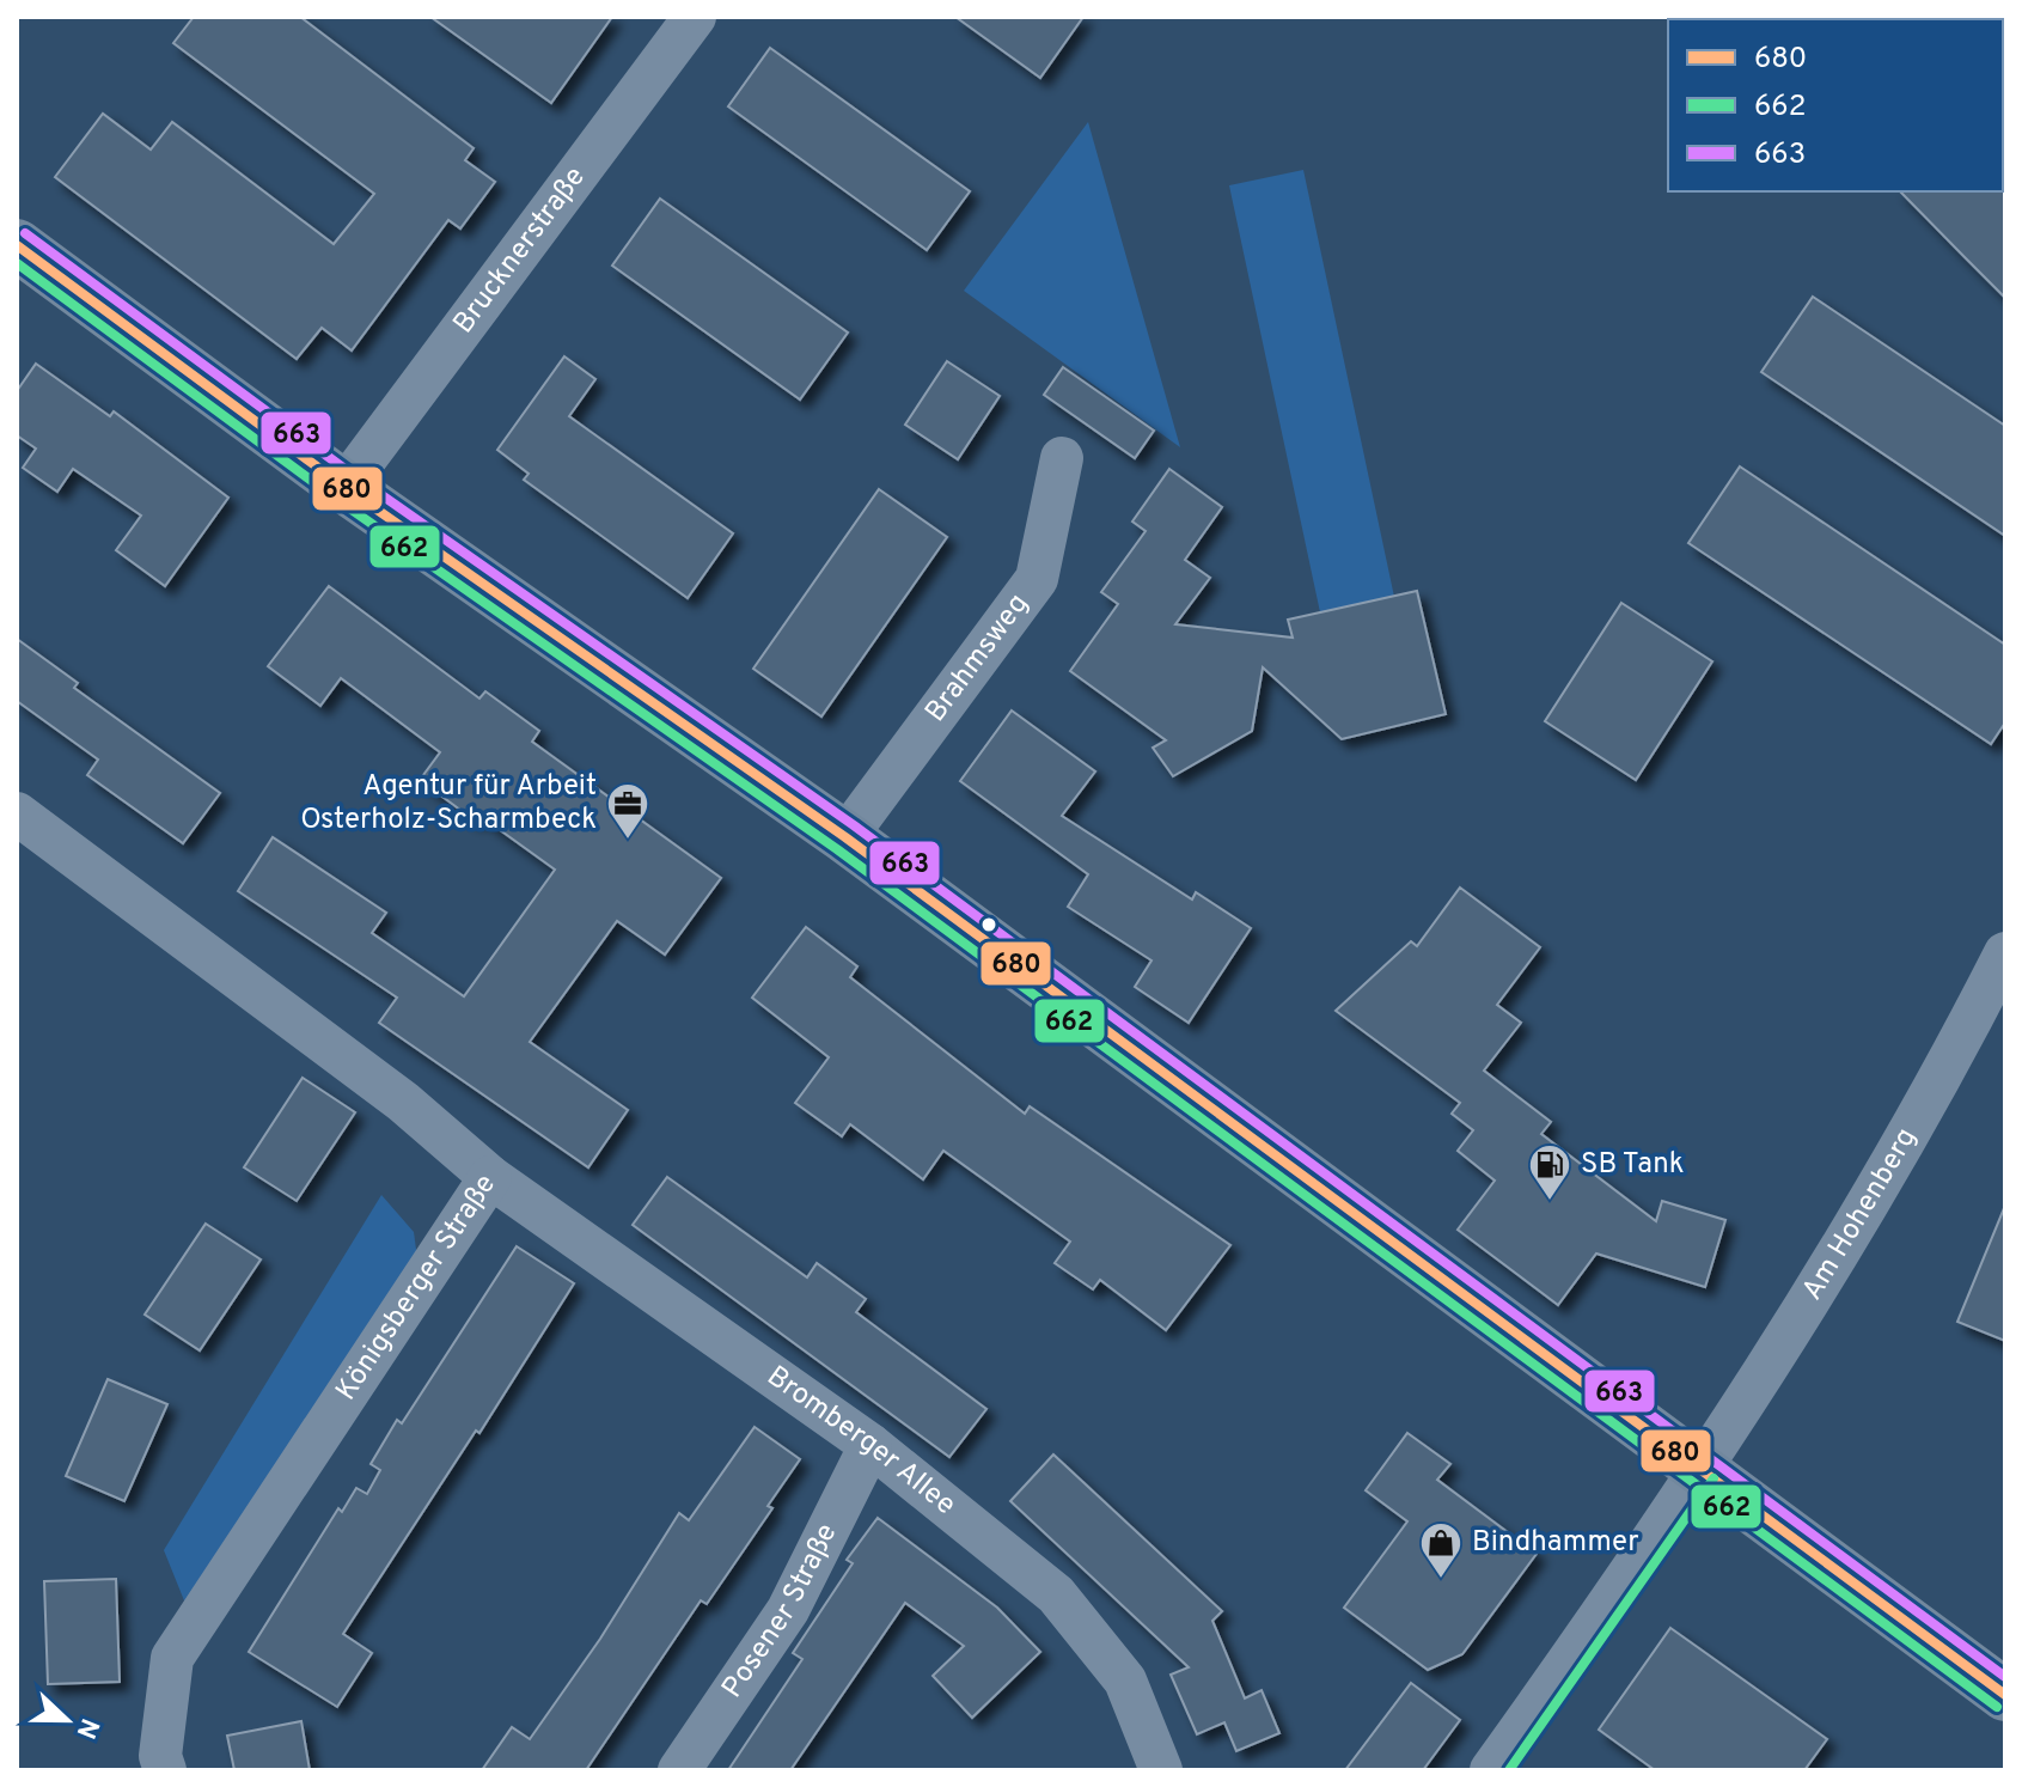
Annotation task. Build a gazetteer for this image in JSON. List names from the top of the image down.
{
  "streets": {
    "street": [
      "Brucknerstraße",
      "Brahmsweg",
      "Am Hohenberg",
      "Königsberger Straße",
      "Bromberger Allee",
      "Posener Straße"
    ]
  },
  "crossings": [
    ["Königsberger Straße", "Bromberger Allee"],
    ["Bromberger Allee", "Posener Straße"]
  ],
  "places": {
    "office": ["Agentur für Arbeit Osterholz-Scharmbeck"],
    "fuel station": ["SB Tank"],
    "shop": ["Bindhammer"]
  },
  "lines": ["transit line 663", "transit line 680", "transit line 662"],
  "legend": ["680", "662", "663"],
  "north": "right"
}
